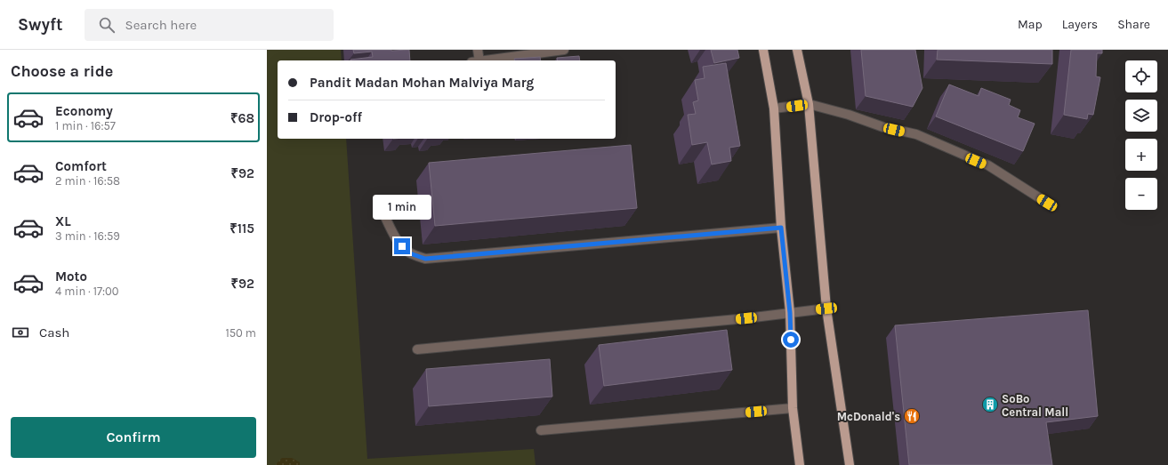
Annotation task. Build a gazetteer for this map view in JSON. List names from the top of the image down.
{
  "places": {
    "building": ["SoBo Central Mall"],
    "restaurant": ["McDonald's"]
  },
  "page": {
    "header": "Swyft",
    "search": "Search here",
    "nav": ["Map", "Layers", "Share"],
    "heading": "Choose a ride",
    "map_buttons": ["+", "−"],
    "banner": ["Pandit Madan Mohan Malviya Marg", "Drop-off"],
    "list": [
      {
        "name": "Economy",
        "note": "1 min · 16:57",
        "value": "₹68"
      },
      {
        "name": "Comfort",
        "note": "2 min · 16:58",
        "value": "₹92"
      },
      {
        "name": "XL",
        "note": "3 min · 16:59",
        "value": "₹115"
      },
      {
        "name": "Moto",
        "note": "4 min · 17:00",
        "value": "₹92"
      }
    ],
    "bubble": "1 min",
    "pay": ["Cash", "150 m"],
    "buttons": "Confirm"
  }
}
